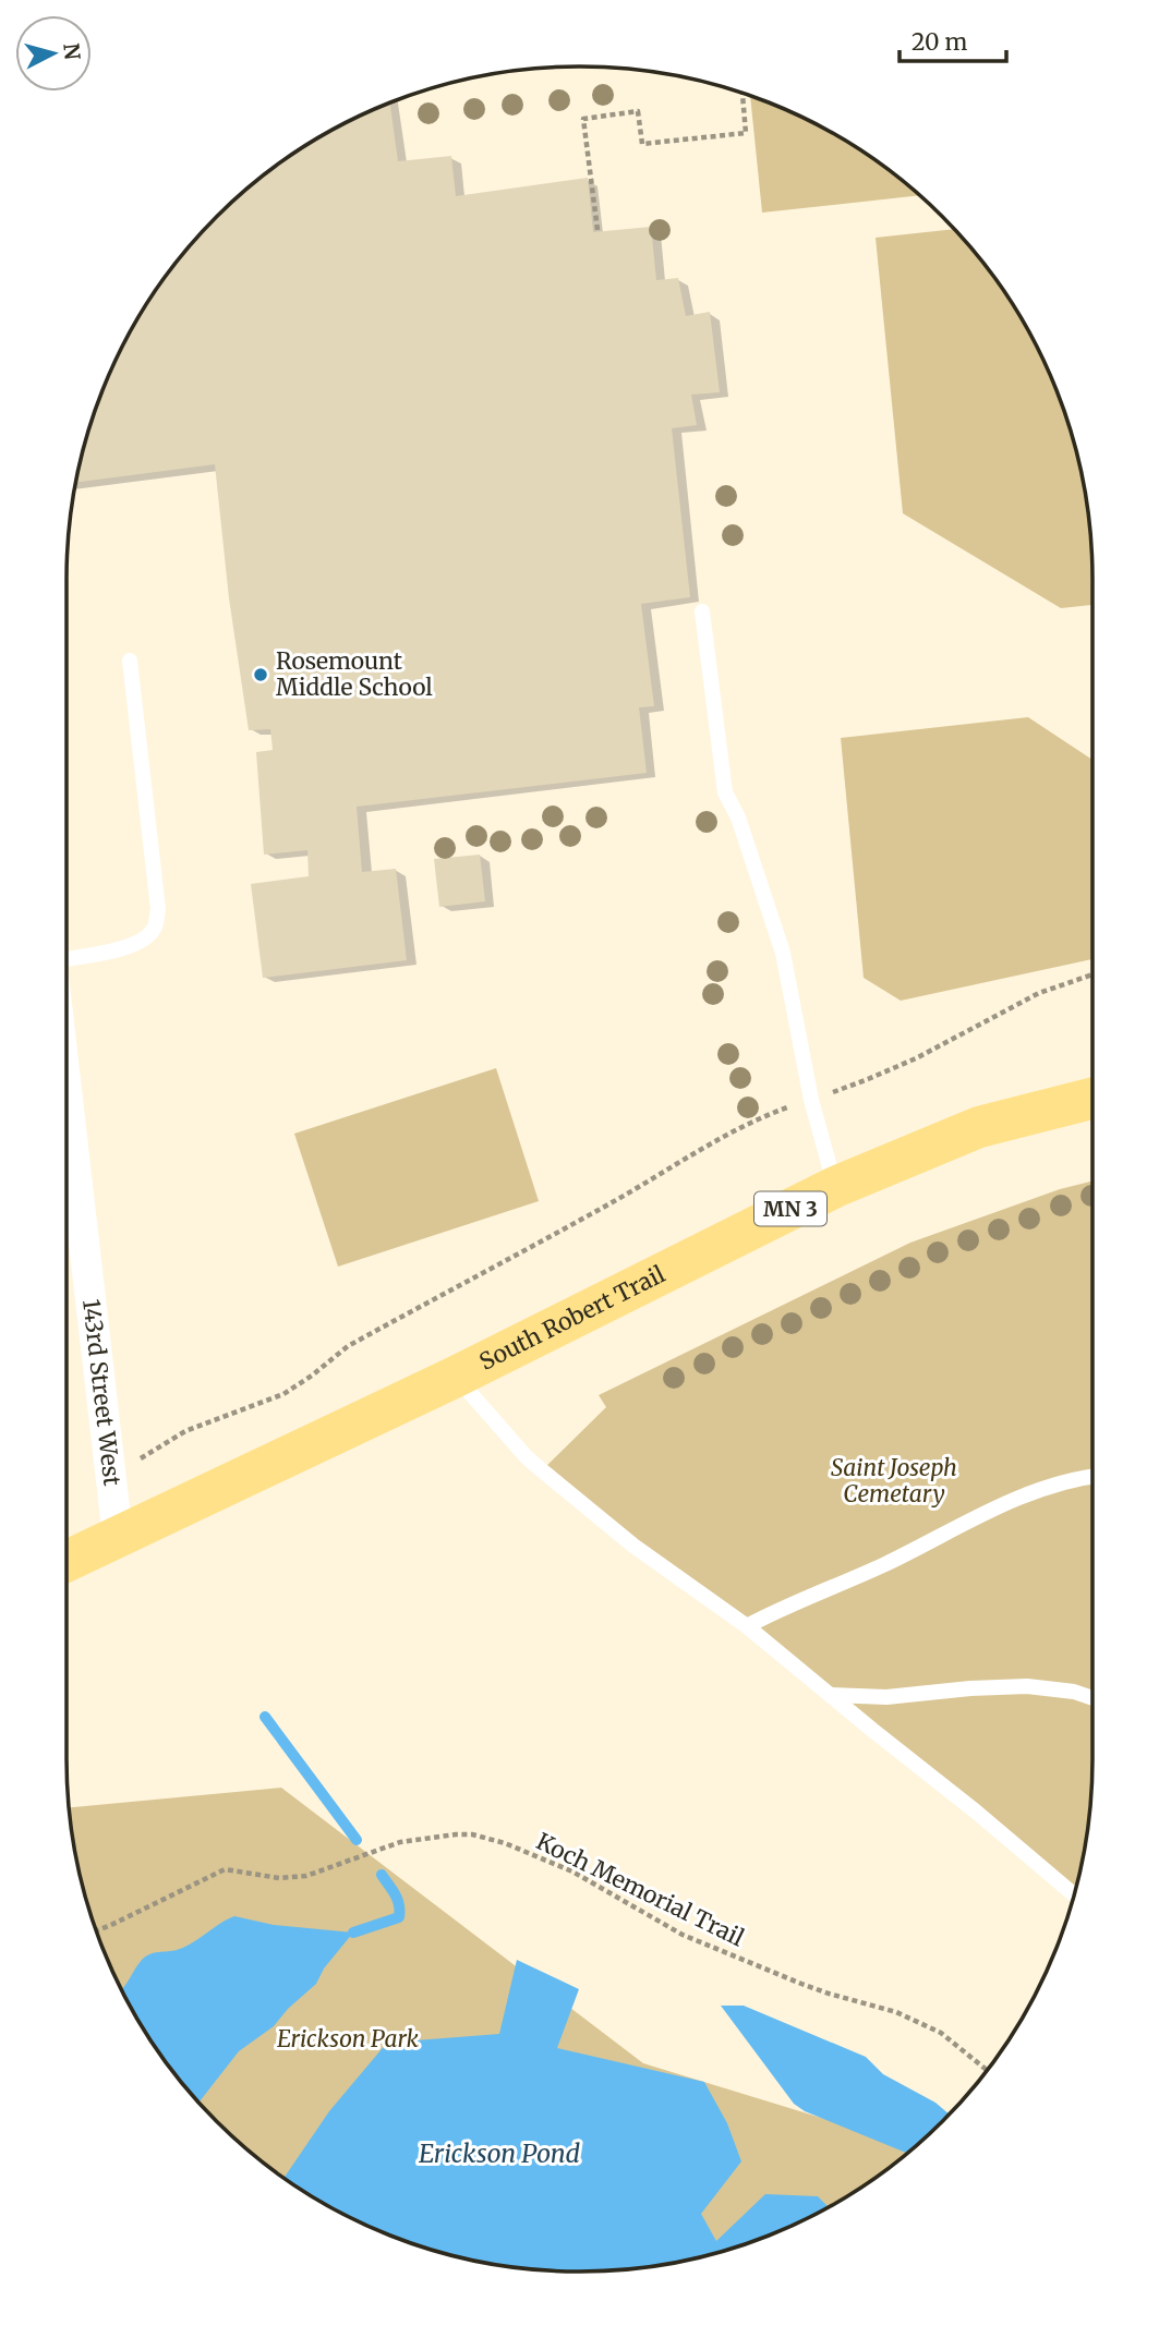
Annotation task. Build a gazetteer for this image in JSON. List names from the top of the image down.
{
  "streets": {
    "main road": ["MN 3", "South Robert Trail"],
    "street": ["143rd Street West"],
    "path": ["Koch Memorial Trail"]
  },
  "crossings": [
    ["South Robert Trail", "143rd Street West"]
  ],
  "water": ["Erickson Pond"],
  "parks": ["Saint Joseph Cemetary", "Erickson Park"],
  "places": ["Rosemount Middle School"],
  "scale_bar": "20 m",
  "north": "right"
}
